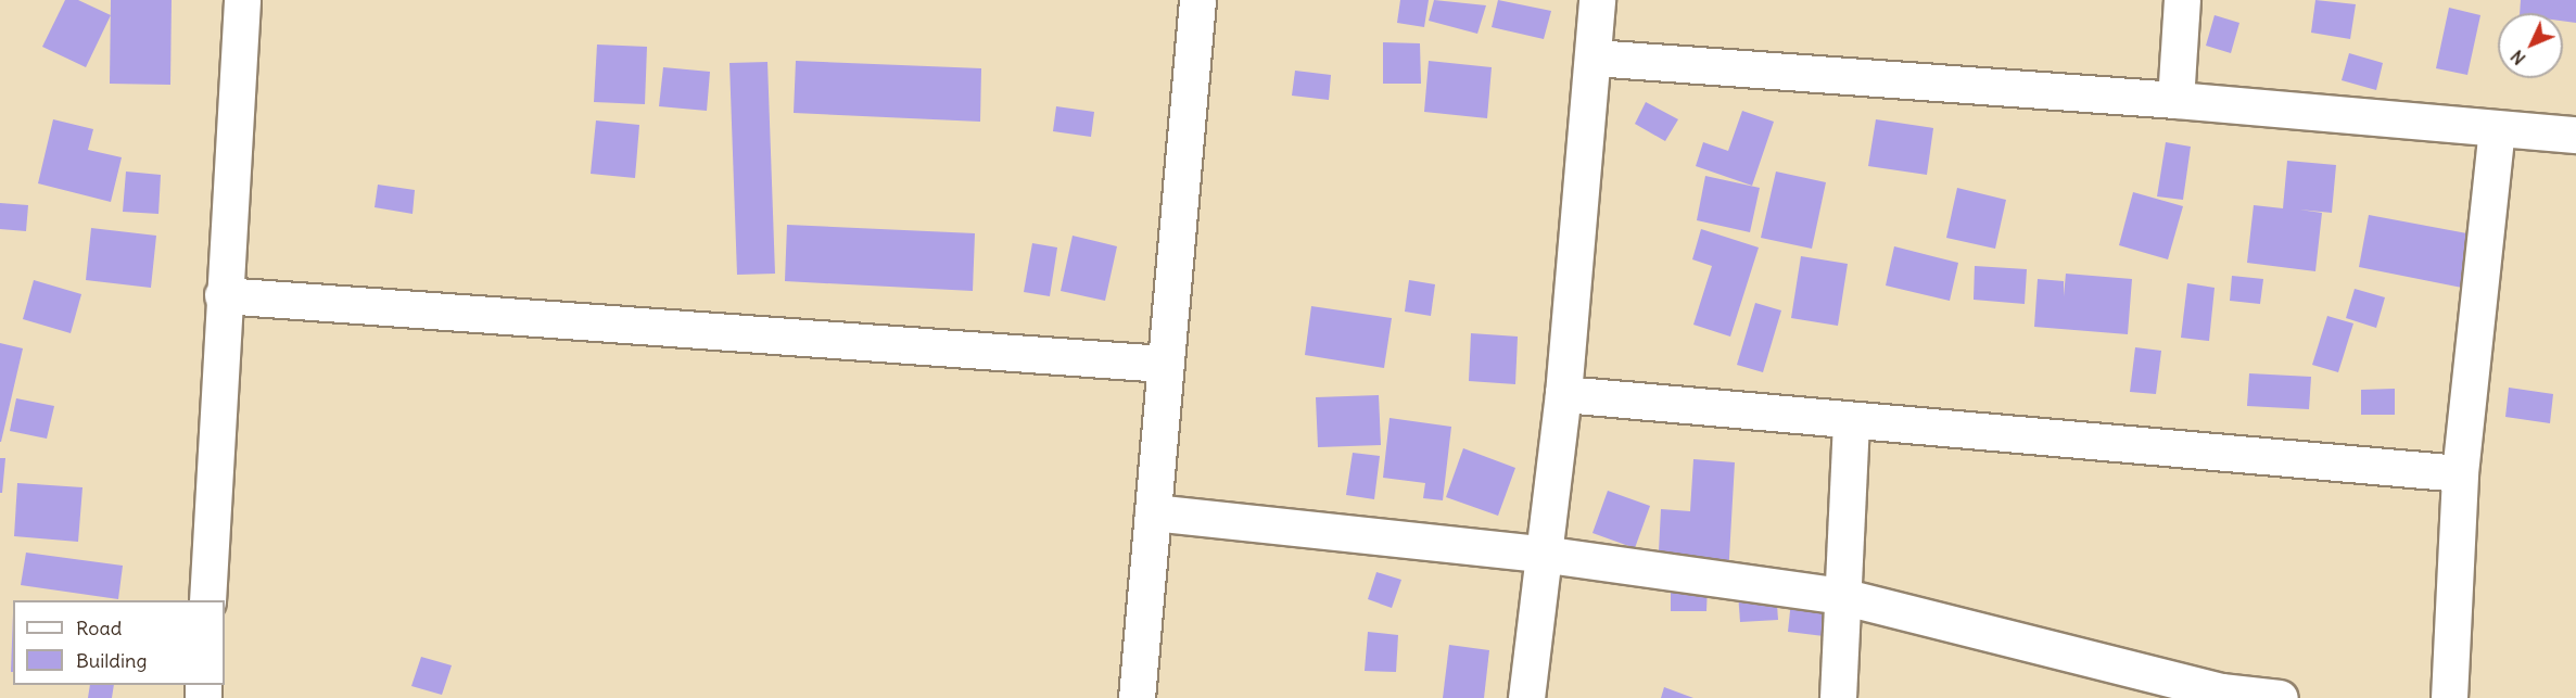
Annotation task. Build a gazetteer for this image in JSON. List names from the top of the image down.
{
  "legend": ["Road", "Building"],
  "north": "bottom left"
}
